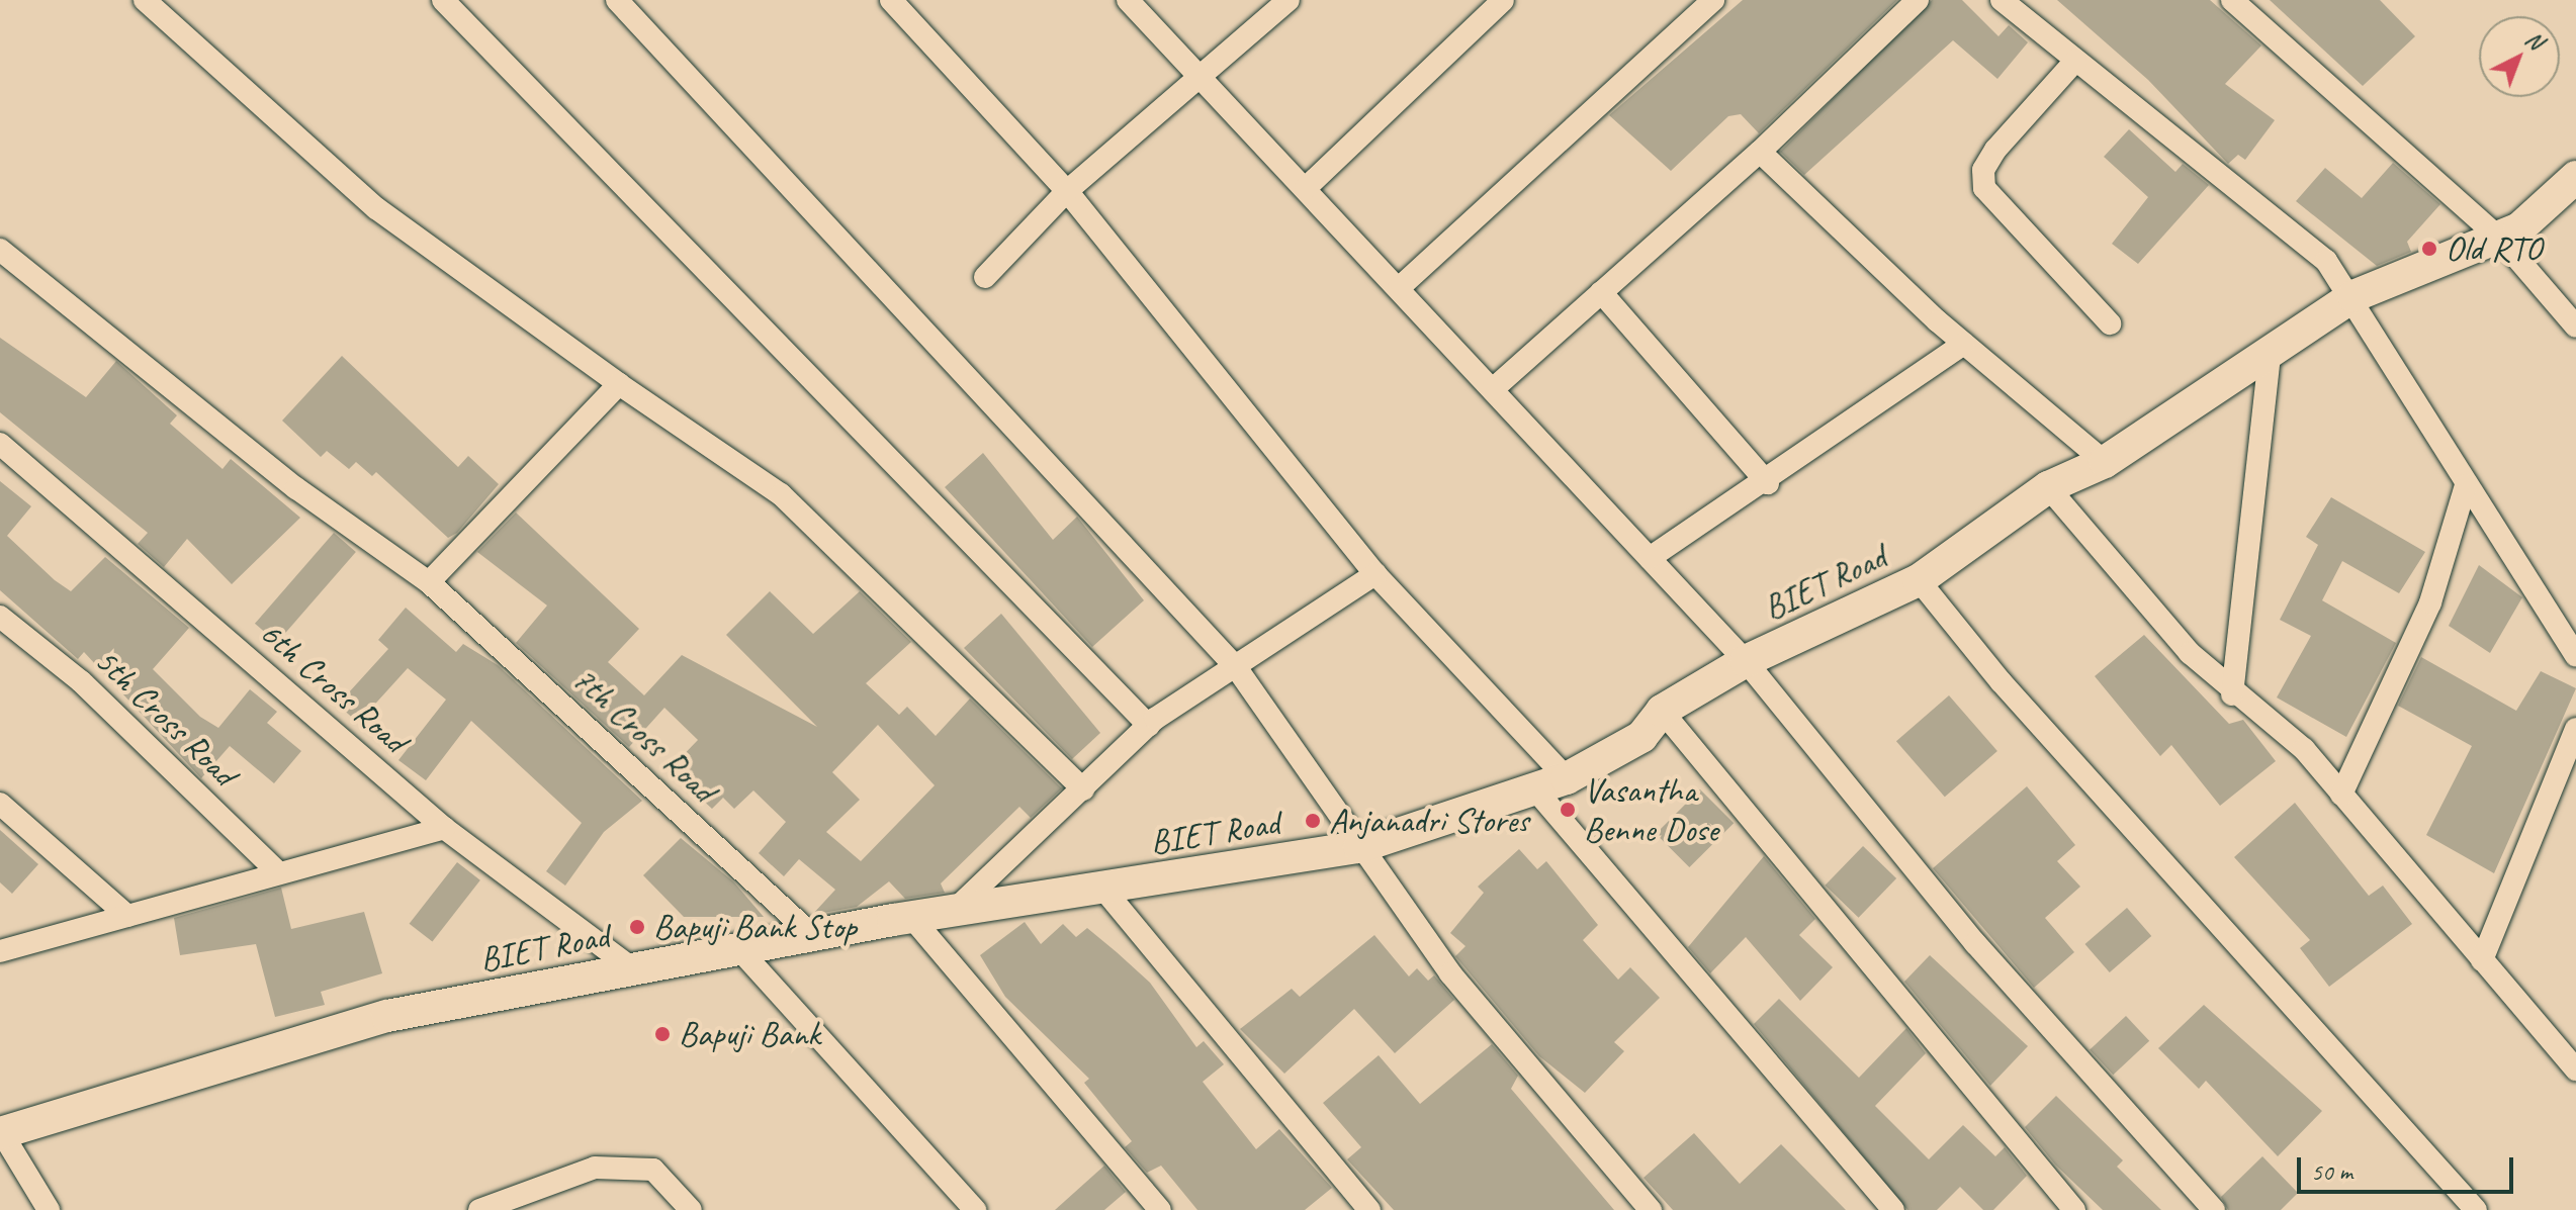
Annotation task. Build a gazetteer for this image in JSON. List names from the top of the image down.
{
  "streets": {
    "street": [
      "BIET Road",
      "6th Cross Road",
      "5th Cross Road",
      "7th Cross Road"
    ]
  },
  "crossings": [
    ["BIET Road", "6th Cross Road"],
    ["BIET Road", "7th Cross Road"]
  ],
  "places": [
    "Old RTO",
    "Vasantha Benne Dose",
    "Anjanadri Stores",
    "Bapuji Bank Stop",
    "Bapuji Bank"
  ],
  "scale_bar": "50 m",
  "north": "top right"
}
